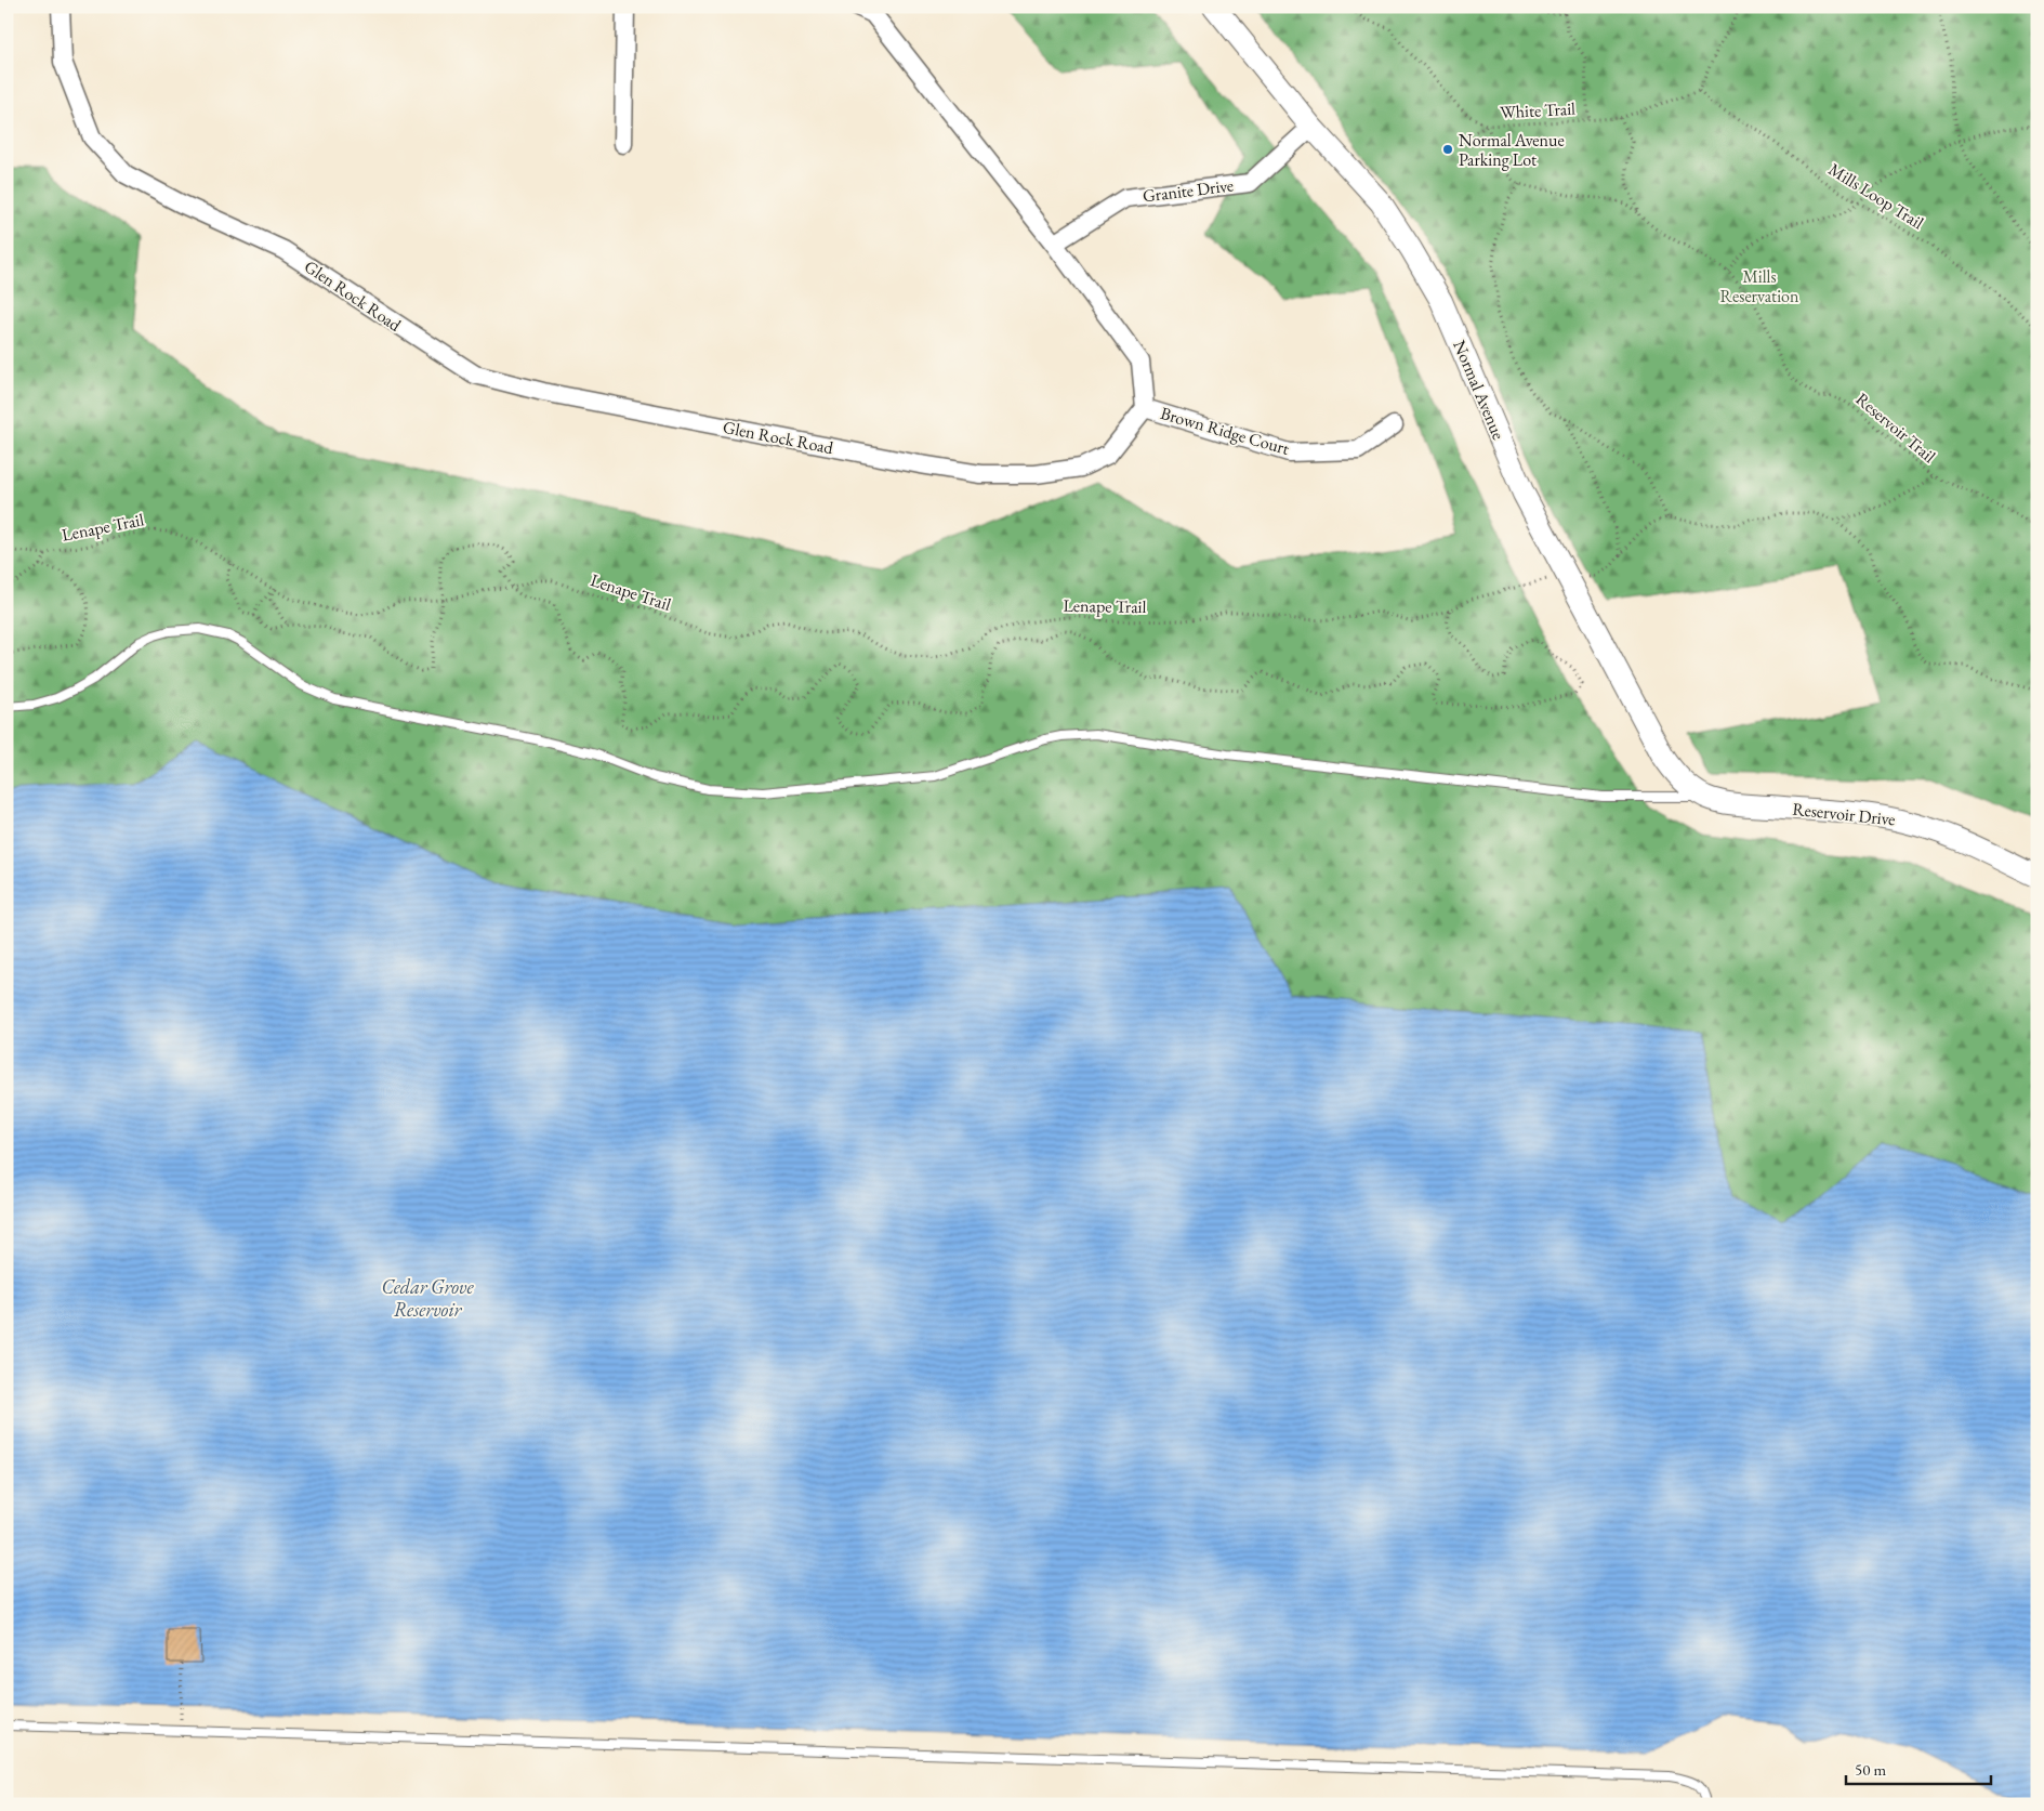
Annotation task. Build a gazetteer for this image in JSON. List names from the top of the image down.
{
  "streets": {
    "street": [
      "Granite Drive",
      "Glen Rock Road",
      "Normal Avenue",
      "Brown Ridge Court",
      "Reservoir Drive"
    ],
    "path": [
      "White Trail",
      "Mills Loop Trail",
      "Reservoir Trail",
      "Lenape Trail"
    ]
  },
  "crossings": [
    ["Granite Drive", "Normal Avenue"],
    ["Glen Rock Road", "Brown Ridge Court"],
    ["Normal Avenue", "Lenape Trail"],
    ["Normal Avenue", "Reservoir Drive"]
  ],
  "water": ["Cedar Grove Reservoir"],
  "parks": ["Mills Reservation"],
  "places": ["Normal Avenue Parking Lot"],
  "scale_bar": "50 m"
}
